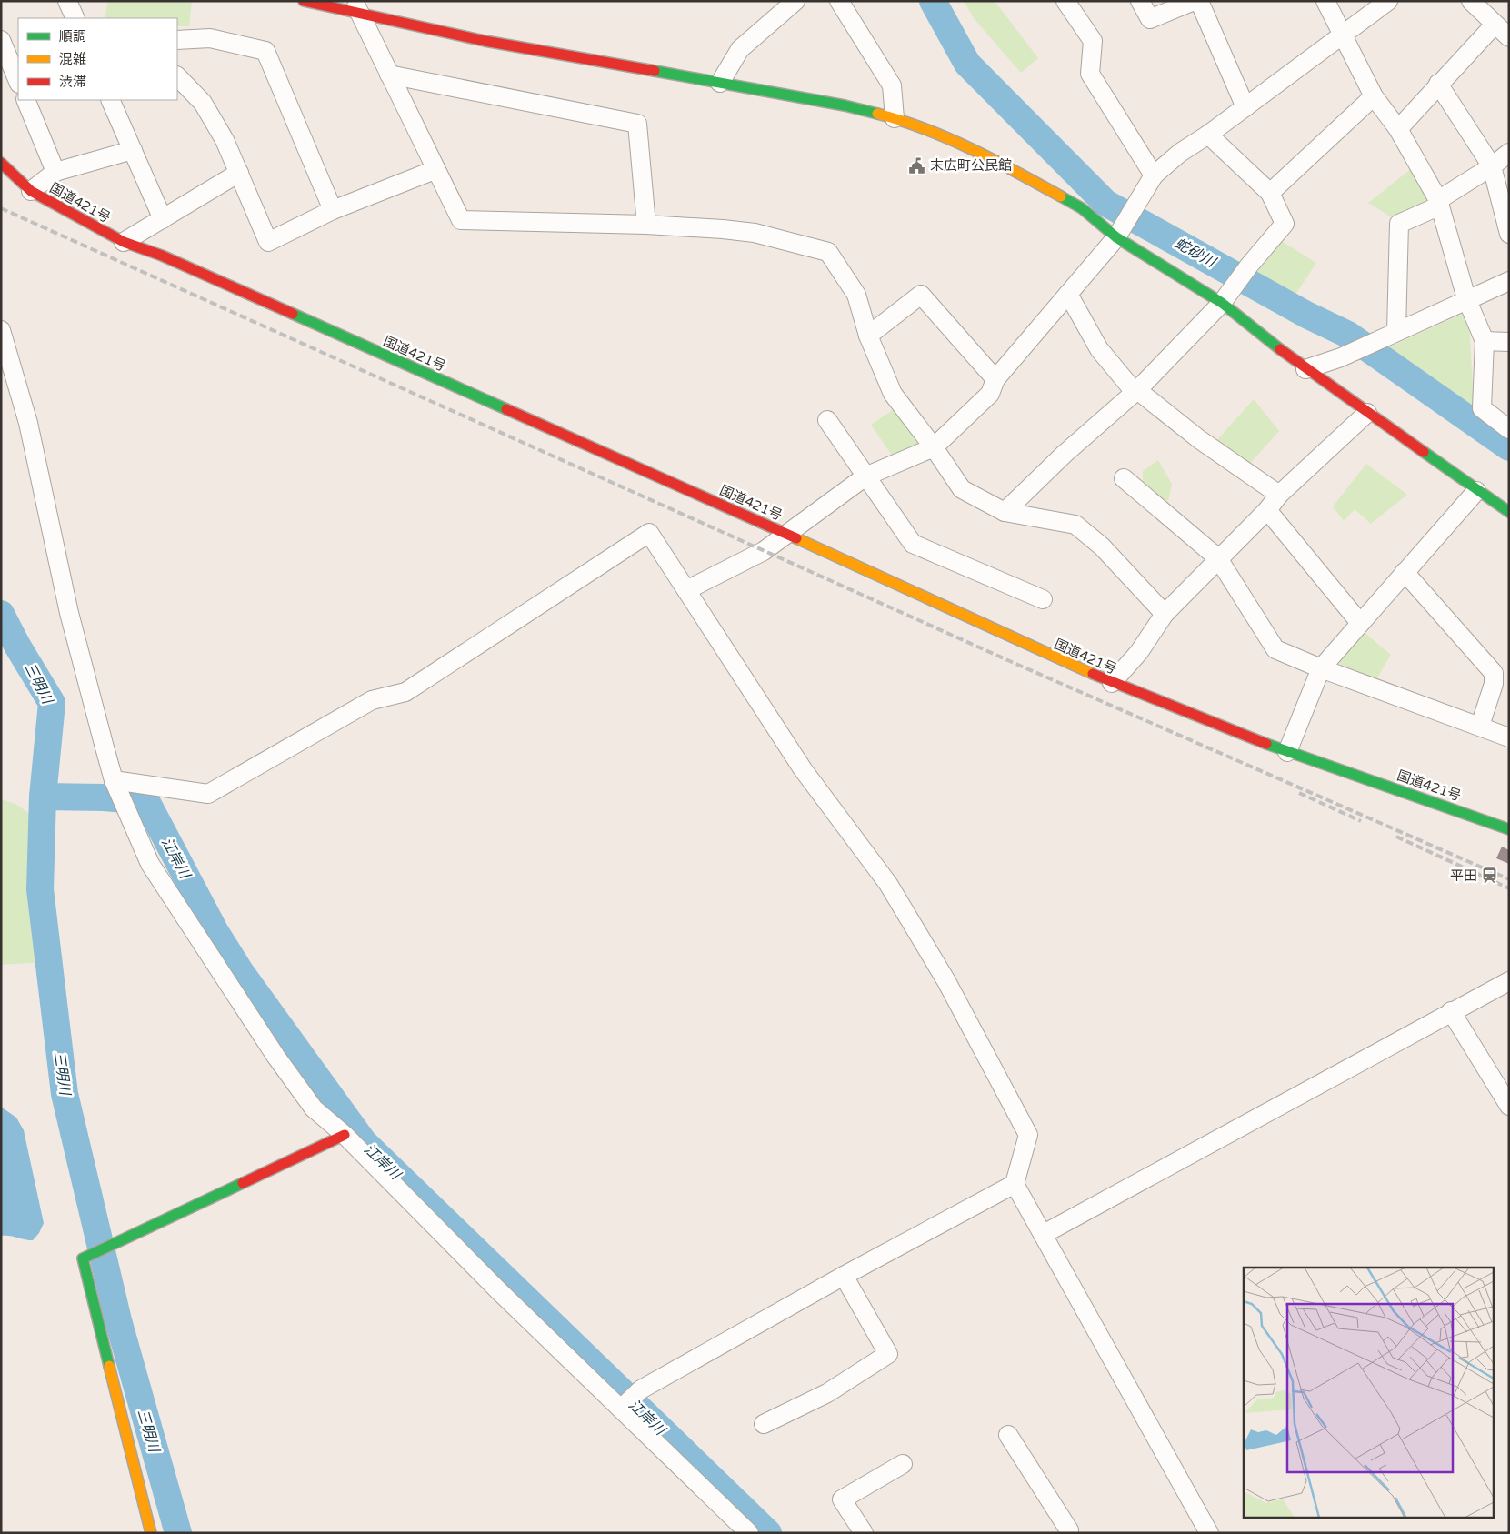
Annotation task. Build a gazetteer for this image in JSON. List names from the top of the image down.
{
  "streets": {
    "main road": ["国道421号"]
  },
  "water": ["蛇砂川", "三明川", "江岸川"],
  "places": {
    "public building": ["末広町公民館"],
    "station": ["平田"]
  },
  "legend": ["順調", "混雑", "渋滞"]
}
